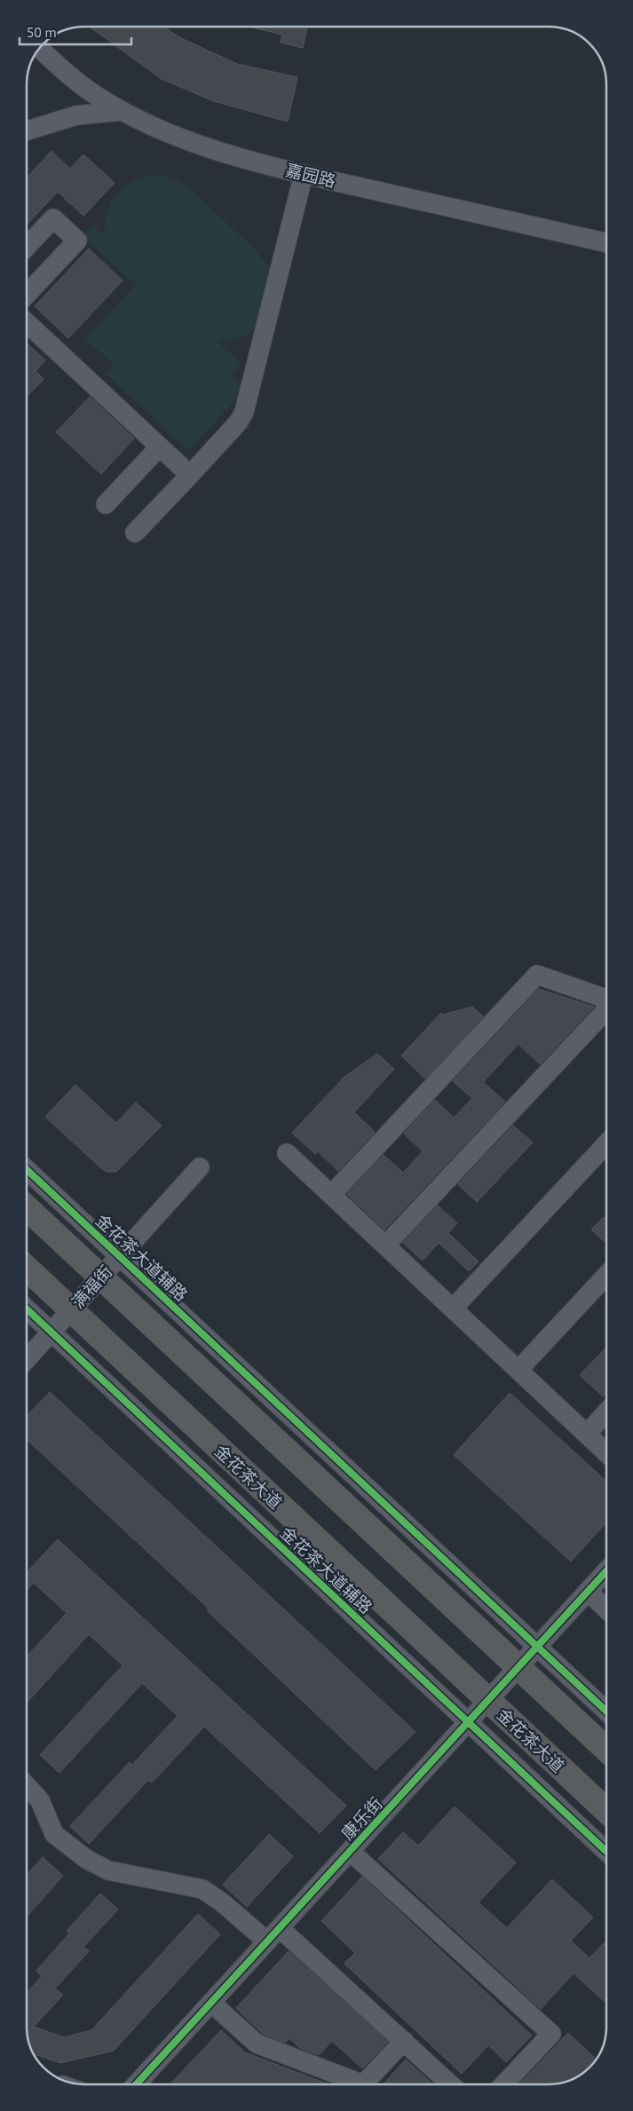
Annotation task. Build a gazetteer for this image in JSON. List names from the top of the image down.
{
  "streets": {
    "highway": ["金花茶大道"],
    "street": [
      "嘉园路",
      "金花茶大道辅路",
      "满福街",
      "康乐街"
    ]
  },
  "crossings": [
    ["金花茶大道辅路", "满福街"],
    ["金花茶大道辅路", "康乐街"],
    ["满福街", "金花茶大道"],
    ["金花茶大道", "康乐街"]
  ],
  "scale_bar": "50 m"
}
